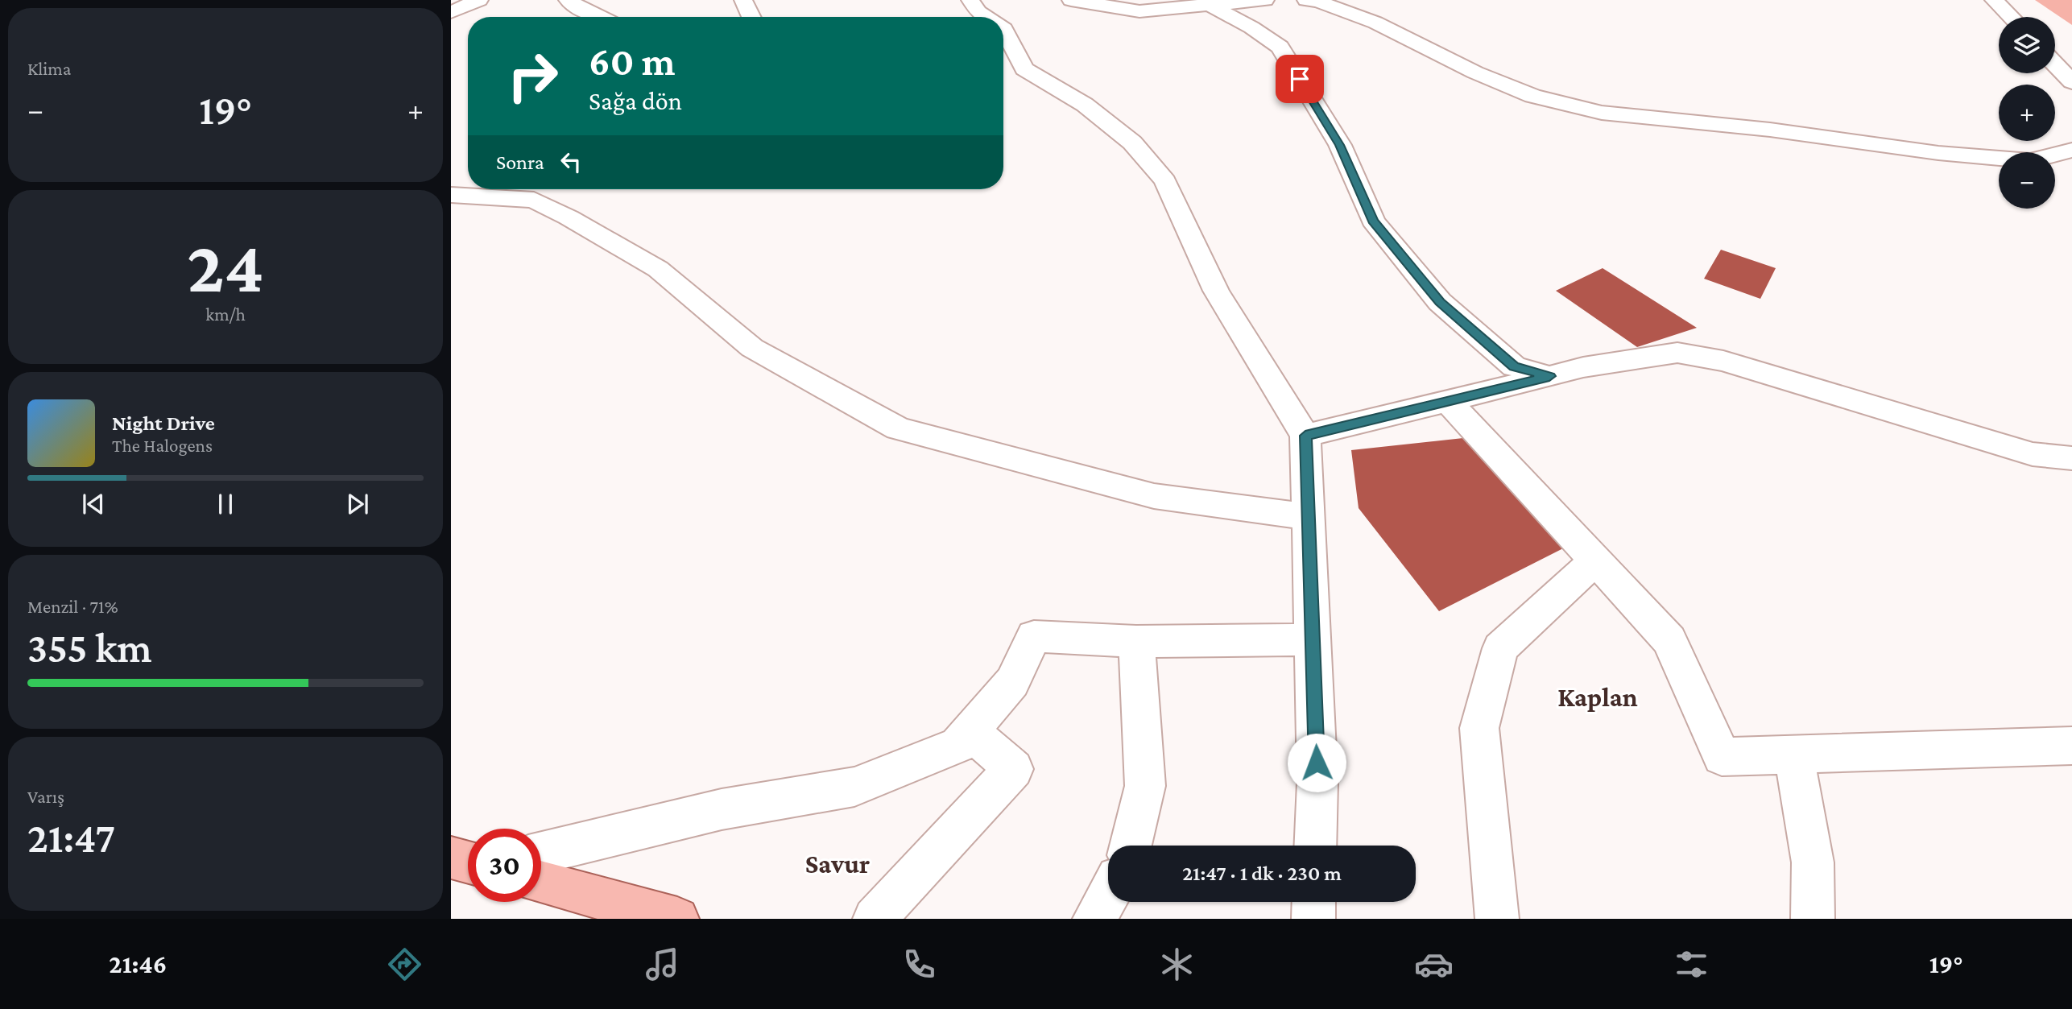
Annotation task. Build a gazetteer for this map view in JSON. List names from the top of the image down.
{
  "districts": ["Kaplan", "Savur"],
  "page": {
    "tile": [
      "Klima",
      ["24", "km/h"],
      ["Menzil · 71%", "355 km"],
      ["Varış", "21:47"]
    ],
    "map_buttons": ["+", "−"],
    "turn": ["60 m", "Sağa dön"],
    "heat": ["−", "19°", "+"],
    "then": "Sonra",
    "song": ["Night Drive", "The Halogens"],
    "limit": "30",
    "trip": "21:47 · 1 dk · 230 m",
    "tabs": ["21:46", "19°"]
  }
}
